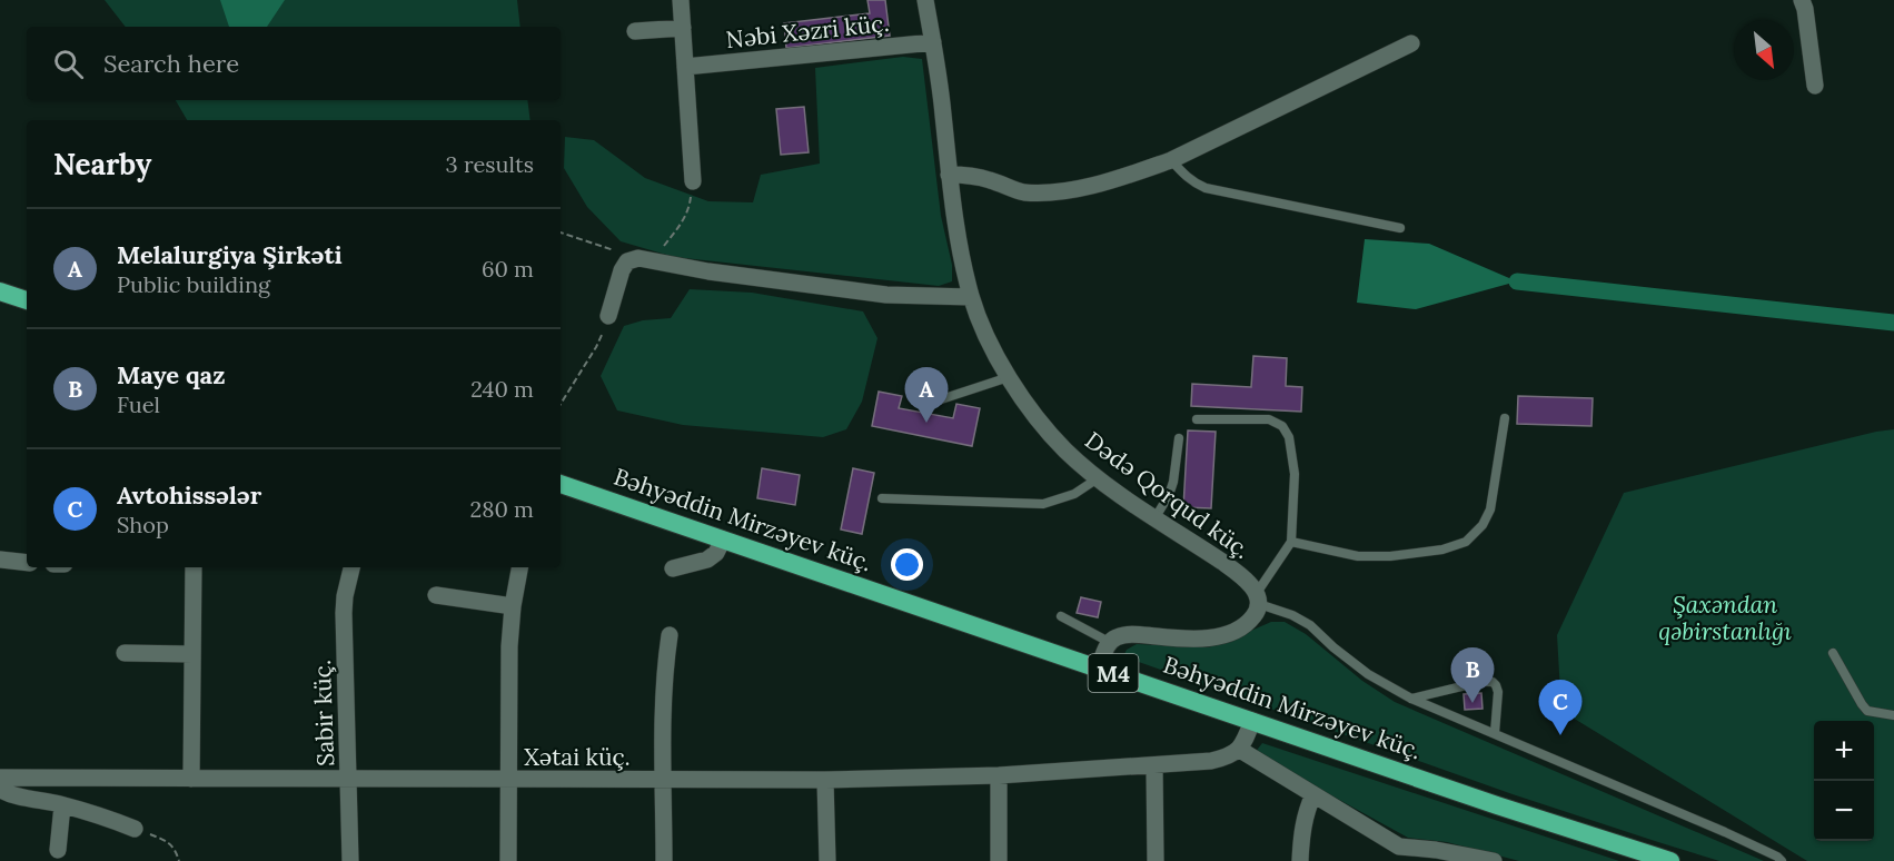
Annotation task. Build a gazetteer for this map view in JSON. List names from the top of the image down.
{
  "streets": {
    "highway": ["Bəhyəddin Mirzəyev küç.", "M4"],
    "street": [
      "Nəbi Xəzri küç.",
      "Dədə Qorqud küç.",
      "Sabir küç.",
      "Xətai küç."
    ]
  },
  "crossings": [
    ["Nəbi Xəzri küç.", "Dədə Qorqud küç."],
    ["Sabir küç.", "Xətai küç."]
  ],
  "parks": ["Şaxəndan qəbirstanlığı"],
  "north": "bottom right",
  "page": {
    "search": "Search here",
    "heading": ["Nearby", "3 results"],
    "list": [
      {
        "mark": "A",
        "name": "Melalurgiya Şirkəti",
        "note": "Public building",
        "value": "60 m"
      },
      {
        "mark": "B",
        "name": "Maye qaz",
        "note": "Fuel",
        "value": "240 m"
      },
      {
        "mark": "C",
        "name": "Avtohissələr",
        "note": "Shop",
        "value": "280 m"
      }
    ],
    "pins": ["A", "B", "C"],
    "map_buttons": ["+", "−"]
  }
}
